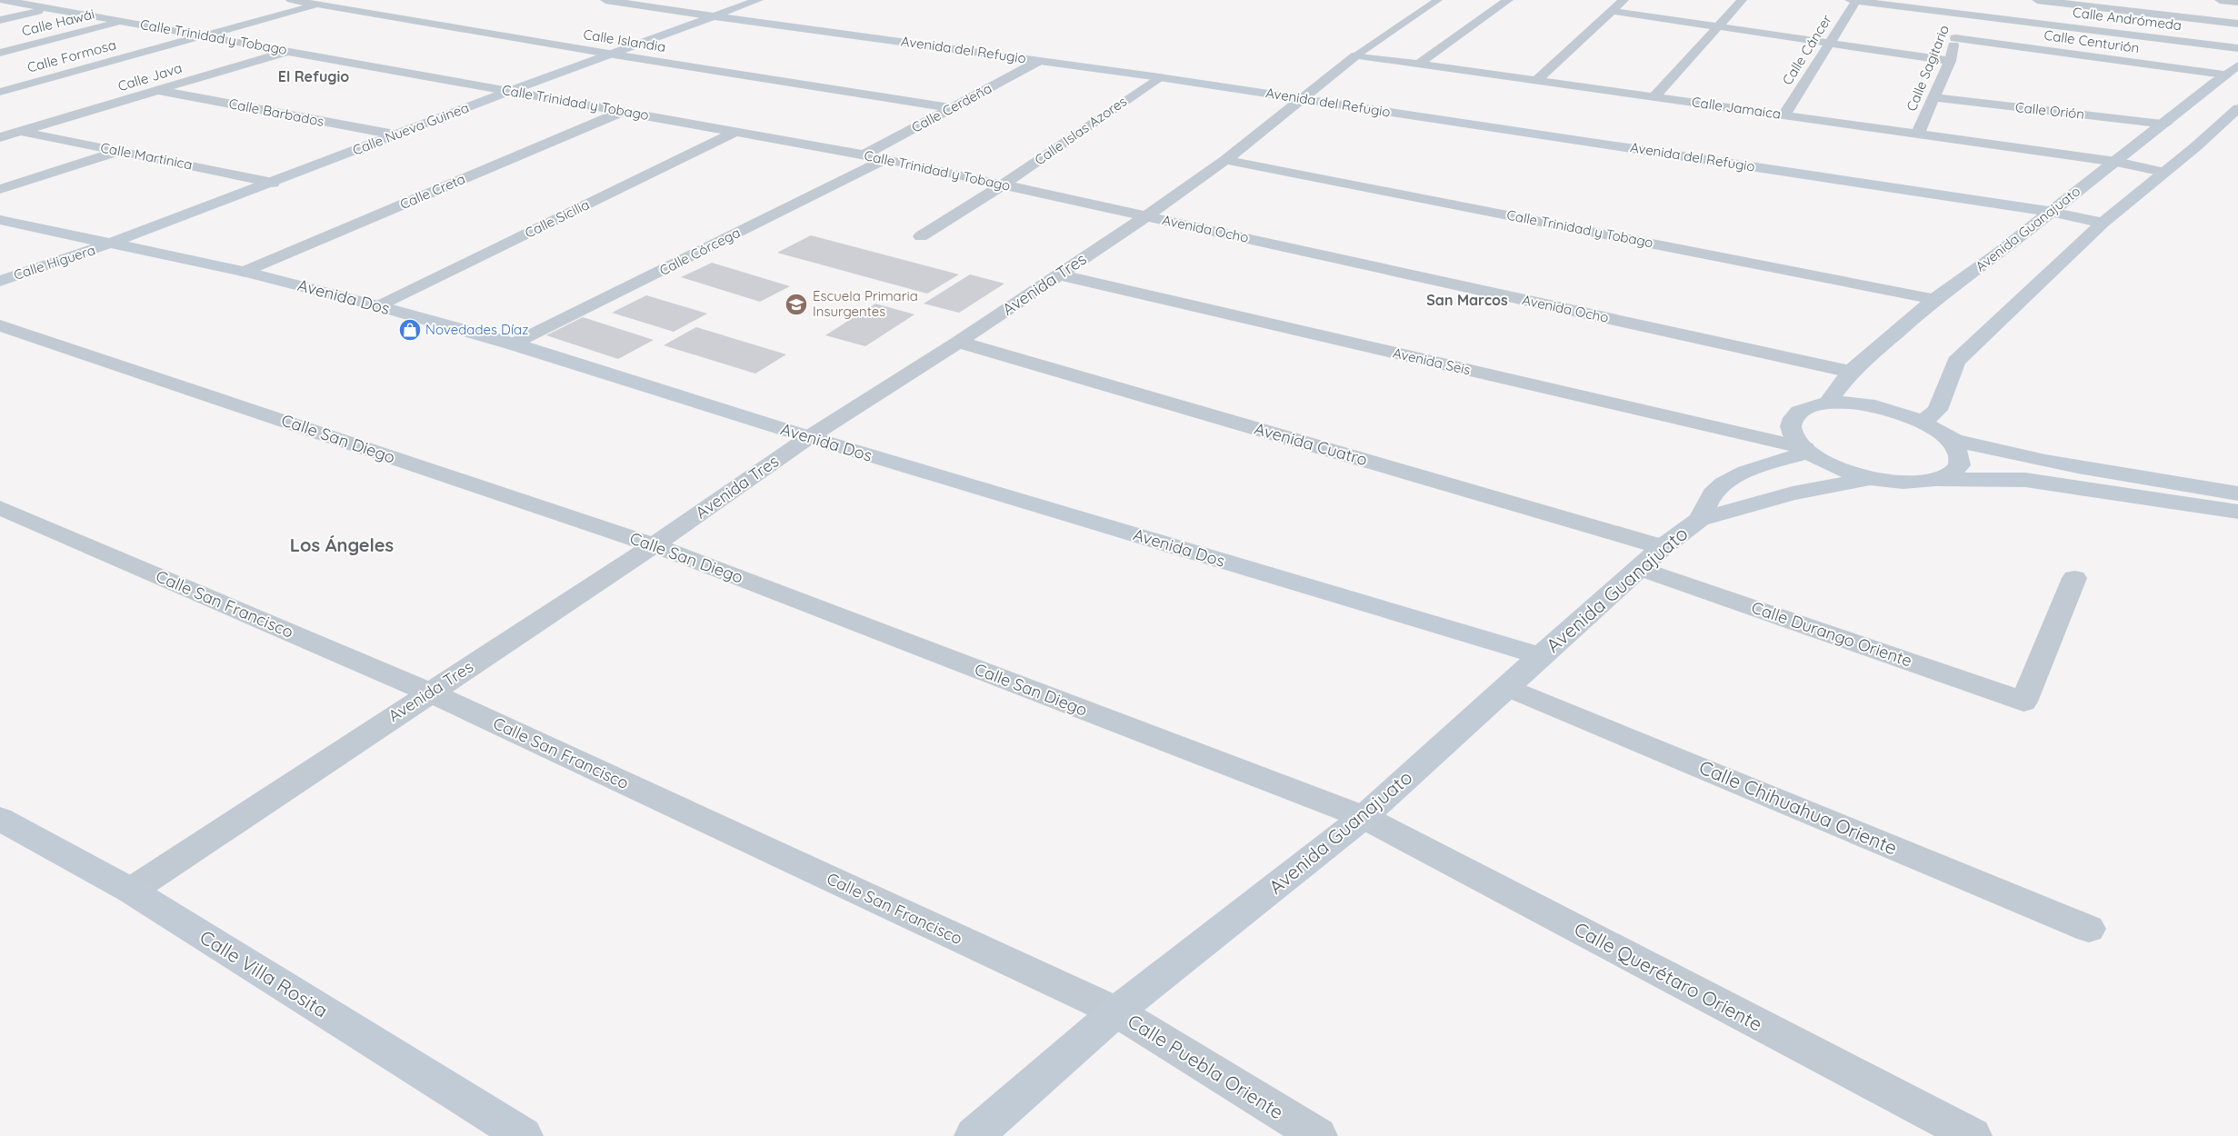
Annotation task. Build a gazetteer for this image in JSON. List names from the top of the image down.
{
  "streets": {
    "street": [
      "Calle Andrómeda",
      "Calle Hawái",
      "Calle Trinidad y Tobago",
      "Calle Islandia",
      "Calle Centurión",
      "Avenida del Refugio",
      "Calle Cáncer",
      "Calle Formosa",
      "Calle Sagitario",
      "Calle Java",
      "Calle Cerdeña",
      "Calle Jamaica",
      "Calle Orión",
      "Calle Barbados",
      "Calle Nueva Guinea",
      "Calle Islas Azores",
      "Calle Martinica",
      "Calle Creta",
      "Calle Sicilia",
      "Avenida Ocho",
      "Avenida Guanajuato",
      "Calle Córcega",
      "Calle Higuera",
      "Avenida Tres",
      "Avenida Dos",
      "Avenida Seis",
      "Calle San Diego",
      "Avenida Cuatro",
      "Calle San Francisco",
      "Calle Durango Oriente",
      "Calle Chihuahua Oriente",
      "Calle Villa Rosita",
      "Calle Querétaro Oriente",
      "Calle Puebla Oriente"
    ]
  },
  "crossings": [
    ["Calle Andrómeda", "Calle Cáncer"],
    ["Calle Andrómeda", "Calle Sagitario"],
    ["Calle Hawái", "Calle Trinidad y Tobago"],
    ["Calle Trinidad y Tobago", "Calle Formosa"],
    ["Calle Trinidad y Tobago", "Calle Java"],
    ["Calle Trinidad y Tobago", "Calle Cerdeña"],
    ["Calle Trinidad y Tobago", "Calle Nueva Guinea"],
    ["Calle Trinidad y Tobago", "Calle Islas Azores"],
    ["Calle Trinidad y Tobago", "Calle Creta"],
    ["Calle Trinidad y Tobago", "Calle Sicilia"],
    ["Calle Trinidad y Tobago", "Avenida Ocho"],
    ["Calle Trinidad y Tobago", "Avenida Guanajuato"],
    ["Calle Trinidad y Tobago", "Calle Córcega"],
    ["Calle Trinidad y Tobago", "Avenida Tres"],
    ["Calle Islandia", "Calle Formosa"],
    ["Calle Islandia", "Calle Cerdeña"],
    ["Calle Islandia", "Calle Nueva Guinea"],
    ["Calle Centurión", "Calle Sagitario"],
    ["Calle Centurión", "Avenida Guanajuato"],
    ["Avenida del Refugio", "Calle Cerdeña"],
    ["Avenida del Refugio", "Calle Nueva Guinea"],
    ["Avenida del Refugio", "Calle Islas Azores"],
    ["Avenida del Refugio", "Avenida Guanajuato"],
    ["Avenida del Refugio", "Avenida Tres"],
    ["Calle Cáncer", "Calle Jamaica"],
    ["Calle Sagitario", "Calle Jamaica"],
    ["Calle Sagitario", "Calle Orión"],
    ["Calle Java", "Calle Barbados"],
    ["Calle Java", "Calle Martinica"],
    ["Calle Jamaica", "Avenida Guanajuato"],
    ["Calle Jamaica", "Avenida Tres"],
    ["Calle Orión", "Avenida Guanajuato"],
    ["Calle Barbados", "Calle Nueva Guinea"],
    ["Calle Nueva Guinea", "Calle Martinica"],
    ["Calle Nueva Guinea", "Calle Higuera"],
    ["Calle Nueva Guinea", "Avenida Dos"],
    ["Calle Creta", "Avenida Dos"],
    ["Calle Sicilia", "Avenida Dos"],
    ["Avenida Ocho", "Avenida Guanajuato"],
    ["Avenida Ocho", "Avenida Tres"],
    ["Avenida Guanajuato", "Avenida Dos"],
    ["Avenida Guanajuato", "Avenida Seis"],
    ["Avenida Guanajuato", "Calle San Diego"],
    ["Avenida Guanajuato", "Avenida Cuatro"],
    ["Avenida Guanajuato", "Calle San Francisco"],
    ["Avenida Guanajuato", "Calle Durango Oriente"],
    ["Avenida Guanajuato", "Calle Chihuahua Oriente"],
    ["Avenida Guanajuato", "Calle Querétaro Oriente"],
    ["Avenida Guanajuato", "Calle Puebla Oriente"],
    ["Calle Córcega", "Avenida Dos"],
    ["Calle Higuera", "Avenida Dos"],
    ["Avenida Tres", "Avenida Dos"],
    ["Avenida Tres", "Avenida Seis"],
    ["Avenida Tres", "Calle San Diego"],
    ["Avenida Tres", "Avenida Cuatro"],
    ["Avenida Tres", "Calle San Francisco"],
    ["Avenida Tres", "Calle Villa Rosita"],
    ["Calle San Diego", "Calle Querétaro Oriente"],
    ["Calle San Francisco", "Calle Puebla Oriente"]
  ],
  "districts": ["El Refugio", "San Marcos", "Los Ángeles"],
  "places": {
    "school or university": ["Escuela Primaria Insurgentes"],
    "shop": ["Novedades Díaz"]
  }
}
